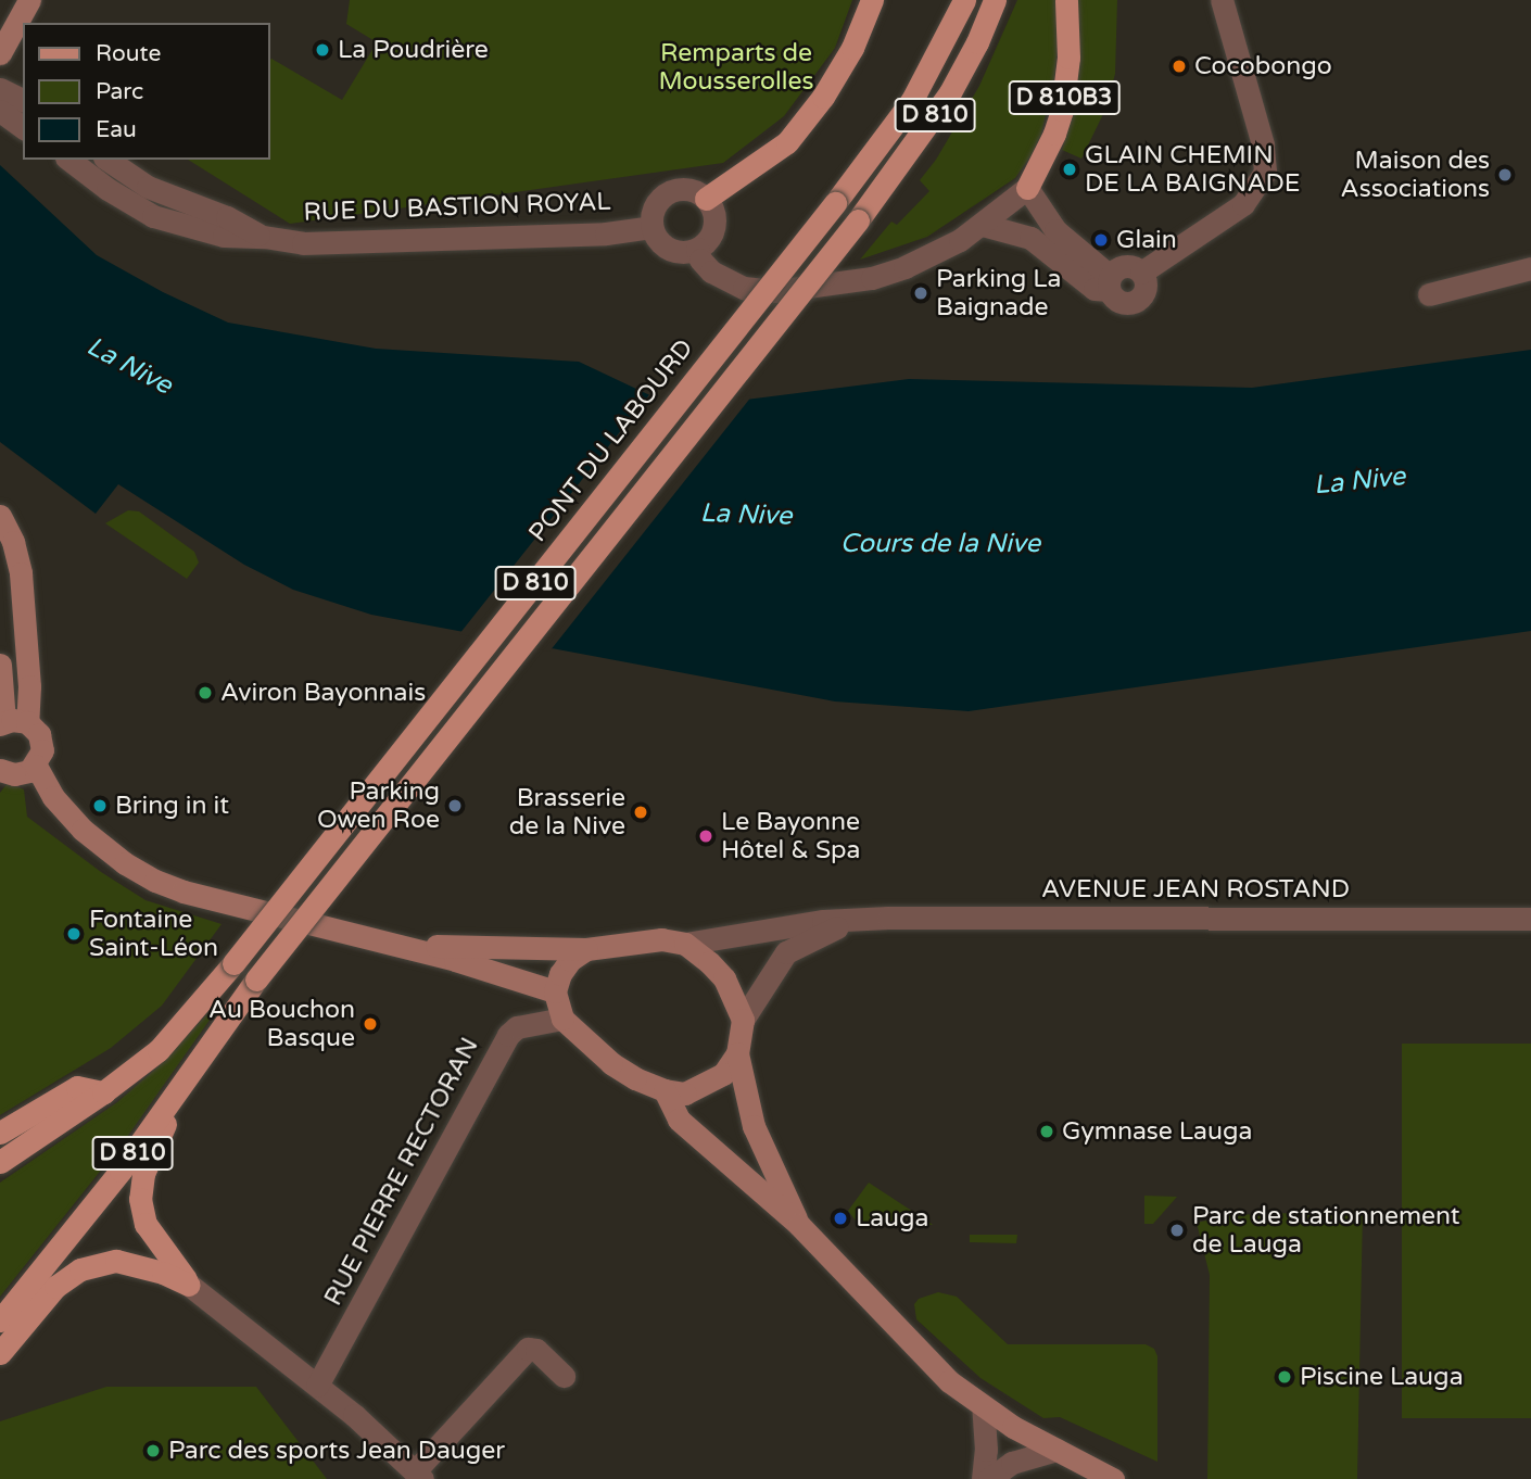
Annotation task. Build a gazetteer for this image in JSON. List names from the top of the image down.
{
  "streets": {
    "main road": ["D 810B3", "D 810", "PONT DU LABOURD"],
    "street": ["RUE DU BASTION ROYAL", "AVENUE JEAN ROSTAND", "RUE PIERRE RECTORAN"]
  },
  "crossings": [
    ["D 810", "PONT DU LABOURD"],
    ["AVENUE JEAN ROSTAND", "RUE PIERRE RECTORAN"]
  ],
  "water": ["La Nive", "Cours de la Nive"],
  "parks": ["Remparts de Mousserolles"],
  "places": [
    "La Poudrière",
    "Cocobongo",
    "GLAIN CHEMIN DE LA BAIGNADE",
    "Maison des Associations",
    "Glain",
    "Parking La Baignade",
    "Aviron Bayonnais",
    "Bring in it",
    "Parking Owen Roe",
    "Brasserie de la Nive",
    "Le Bayonne Hôtel & Spa",
    "Fontaine Saint-Léon",
    "Au Bouchon Basque",
    "Gymnase Lauga",
    "Lauga",
    "Parc de stationnement de Lauga",
    "Piscine Lauga",
    "Parc des sports Jean Dauger"
  ],
  "legend": ["Route", "Parc", "Eau"]
}
